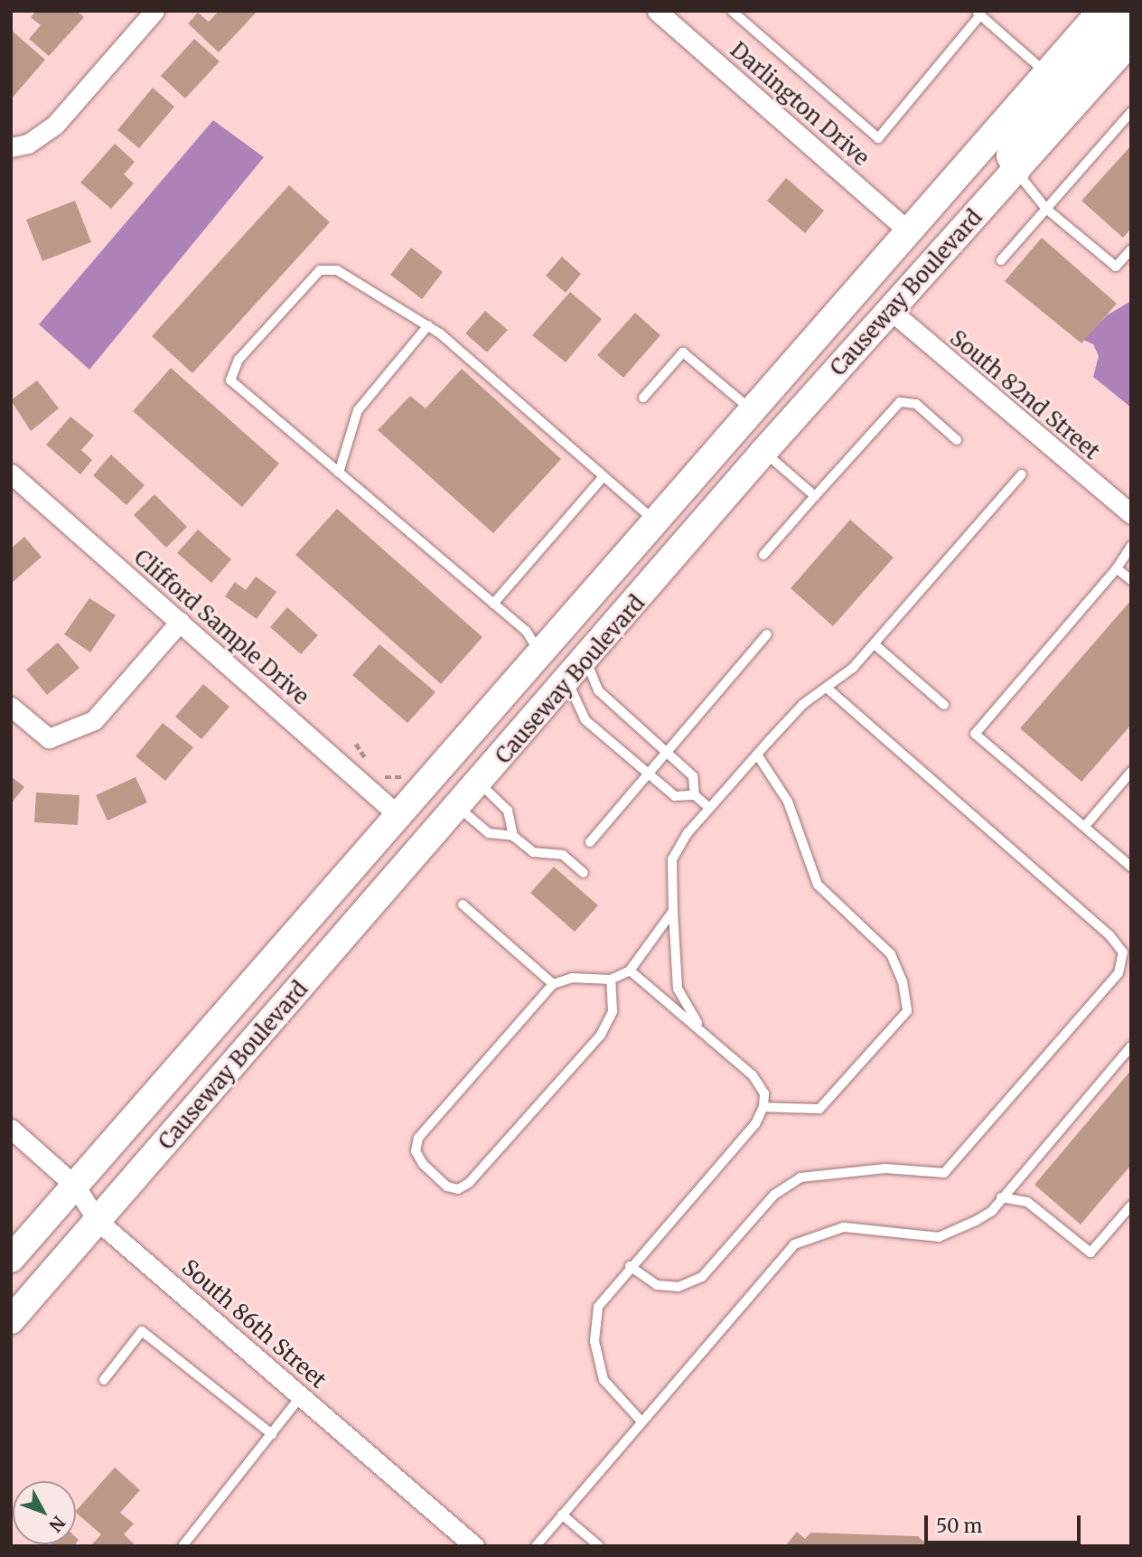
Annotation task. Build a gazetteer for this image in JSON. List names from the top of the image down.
{
  "streets": {
    "main road": ["Causeway Boulevard"],
    "street": [
      "Darlington Drive",
      "South 82nd Street",
      "Clifford Sample Drive",
      "South 86th Street"
    ]
  },
  "crossings": [
    ["Darlington Drive", "Causeway Boulevard"],
    ["Causeway Boulevard", "South 82nd Street"],
    ["Causeway Boulevard", "Clifford Sample Drive"],
    ["Causeway Boulevard", "South 86th Street"]
  ],
  "scale_bar": "50 m",
  "north": "bottom right"
}
